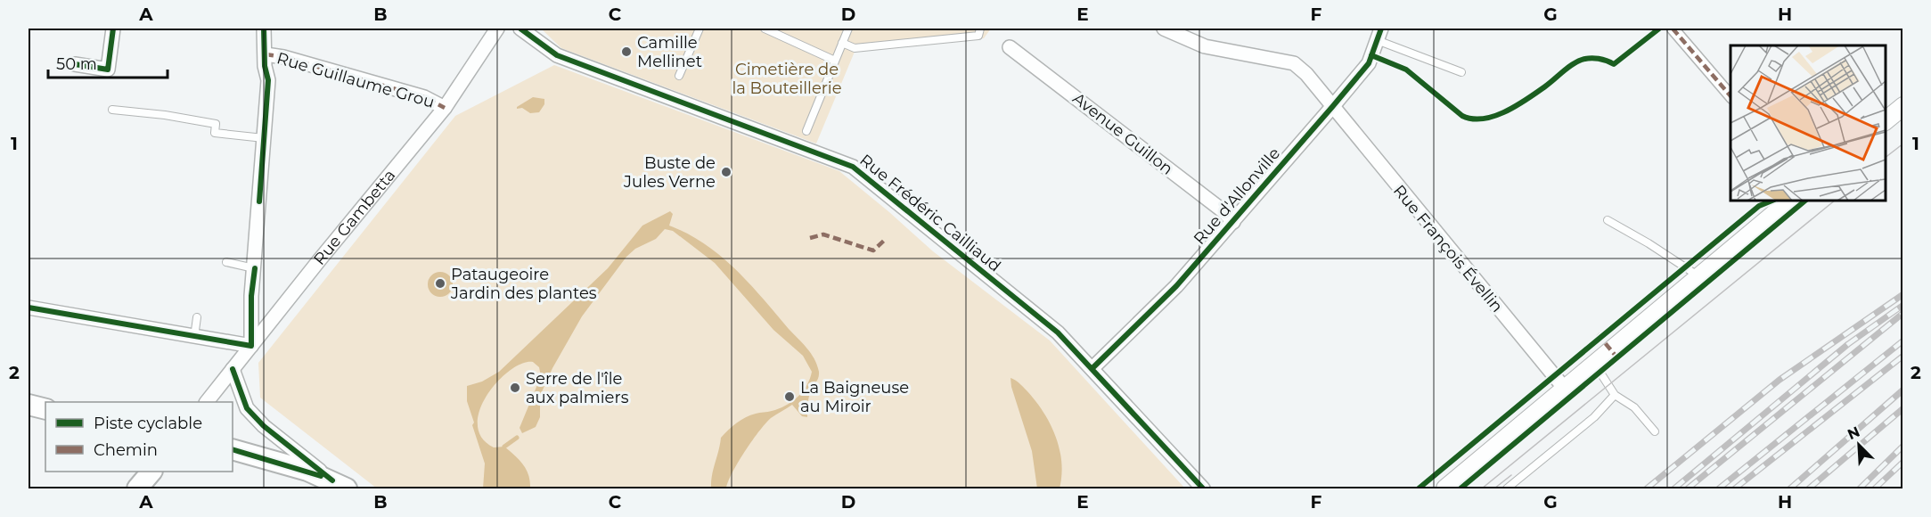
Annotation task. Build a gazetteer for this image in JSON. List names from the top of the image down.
{
  "streets": {
    "street": [
      "Rue Guillaume Grou",
      "Avenue Guillon",
      "Rue d'Allonville",
      "Rue Frédéric Cailliaud",
      "Rue Gambetta",
      "Rue François Évellin"
    ]
  },
  "crossings": [
    ["Rue Guillaume Grou", "Rue Gambetta"],
    ["Avenue Guillon", "Rue d'Allonville"],
    ["Rue d'Allonville", "Rue Frédéric Cailliaud"],
    ["Rue d'Allonville", "Rue François Évellin"]
  ],
  "parks": ["Cimetière de la Bouteillerie"],
  "places": [
    "Camille Mellinet",
    "Buste de Jules Verne",
    "Pataugeoire Jardin des plantes",
    "Serre de l'île aux palmiers",
    "La Baigneuse au Miroir"
  ],
  "legend": ["Piste cyclable", "Chemin"],
  "scale_bar": "50 m",
  "north": "top left",
  "grid": {
    "columns": [
      "A",
      "B",
      "C",
      "D",
      "E",
      "F",
      "G",
      "H"
    ],
    "rows": ["1", "2"]
  }
}
